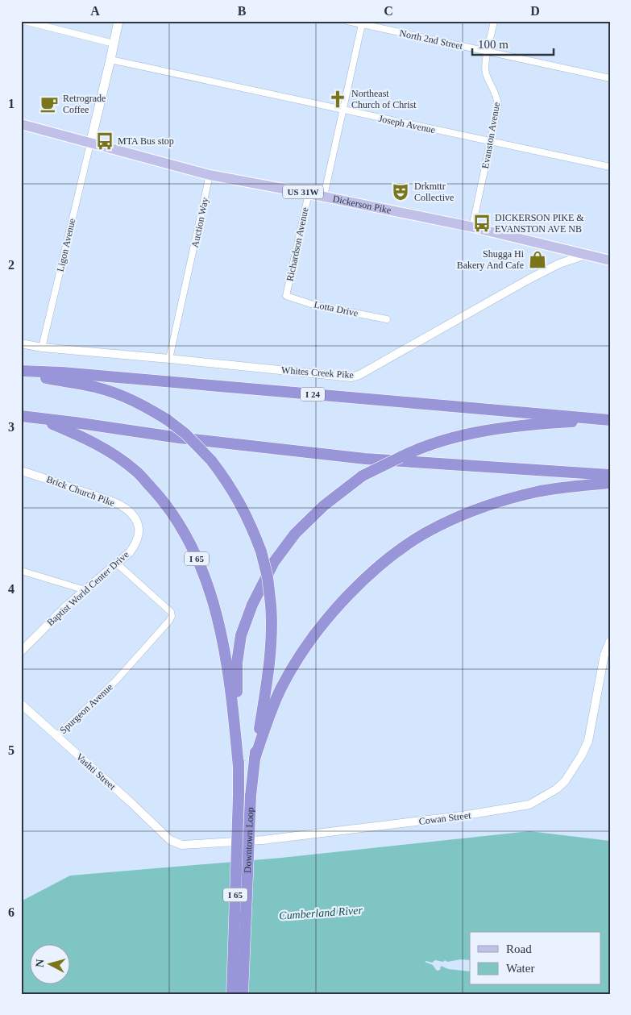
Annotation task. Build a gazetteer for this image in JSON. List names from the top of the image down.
{
  "streets": {
    "highway": ["I 24", "I 65", "Downtown Loop"],
    "main road": ["US 31W", "Dickerson Pike"],
    "street": [
      "North 2nd Street",
      "Joseph Avenue",
      "Evanston Avenue",
      "Auction Way",
      "Richardson Avenue",
      "Ligon Avenue",
      "Lotta Drive",
      "Whites Creek Pike",
      "Brick Church Pike",
      "Baptist World Center Drive",
      "Spurgeon Avenue",
      "Vashti Street",
      "Cowan Street"
    ]
  },
  "crossings": [
    ["North 2nd Street", "Evanston Avenue"],
    ["Joseph Avenue", "Evanston Avenue"],
    ["Evanston Avenue", "Dickerson Pike"],
    ["Dickerson Pike", "Auction Way"],
    ["Dickerson Pike", "Richardson Avenue"],
    ["Dickerson Pike", "Ligon Avenue"],
    ["Dickerson Pike", "Whites Creek Pike"],
    ["Auction Way", "Whites Creek Pike"],
    ["Richardson Avenue", "Lotta Drive"],
    ["Ligon Avenue", "Whites Creek Pike"],
    ["I 24", "I 65"],
    ["Brick Church Pike", "Baptist World Center Drive"],
    ["I 65", "Downtown Loop"],
    ["Baptist World Center Drive", "Spurgeon Avenue"],
    ["Spurgeon Avenue", "Vashti Street"],
    ["Vashti Street", "Cowan Street"]
  ],
  "water": ["Cumberland River"],
  "places": {
    "church": ["Northeast Church of Christ"],
    "cafe": ["Retrograde Coffee"],
    "bus stop": ["MTA Bus stop", "DICKERSON PIKE & EVANSTON AVE NB"],
    "theatre": ["Drkmttr Collective"],
    "shop": ["Shugga Hi Bakery And Cafe"]
  },
  "legend": ["Road", "Water"],
  "scale_bar": "100 m",
  "north": "left",
  "grid": {
    "columns": [
      "A",
      "B",
      "C",
      "D"
    ],
    "rows": [
      "1",
      "2",
      "3",
      "4",
      "5",
      "6"
    ]
  }
}
